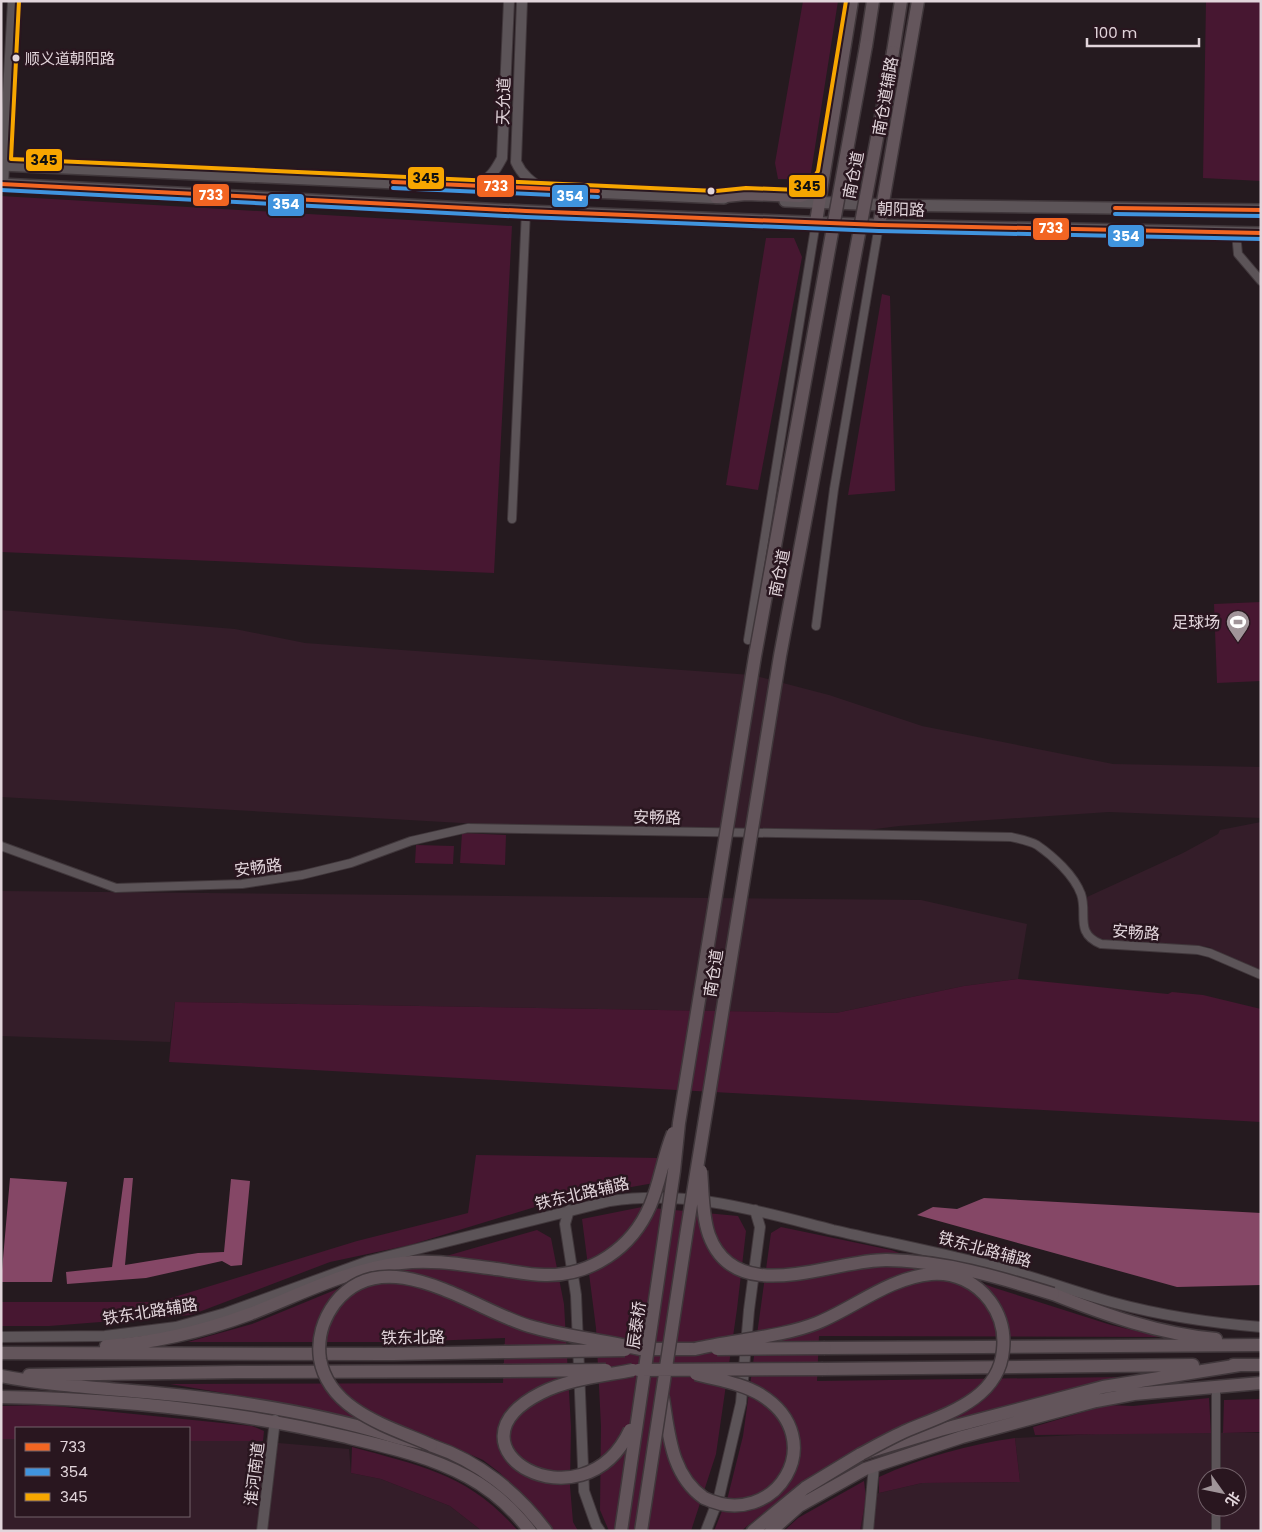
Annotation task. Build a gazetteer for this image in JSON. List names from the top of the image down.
{
  "streets": {
    "highway": ["南仓道", "辰泰桥", "铁东北路"],
    "main road": ["南仓道辅路", "朝阳路"],
    "street": [
      "天允道",
      "安畅路",
      "铁东北路辅路",
      "淮河南道"
    ]
  },
  "crossings": [
    ["南仓道辅路", "朝阳路"],
    ["天允道", "朝阳路"],
    ["南仓道", "辰泰桥"]
  ],
  "places": {
    "other": ["顺义道朝阳路"],
    "sports": ["足球场"]
  },
  "lines": ["transit line 345", "transit line 733", "transit line 354"],
  "legend": ["733", "354", "345"],
  "scale_bar": "100 m",
  "north": "bottom right"
}
